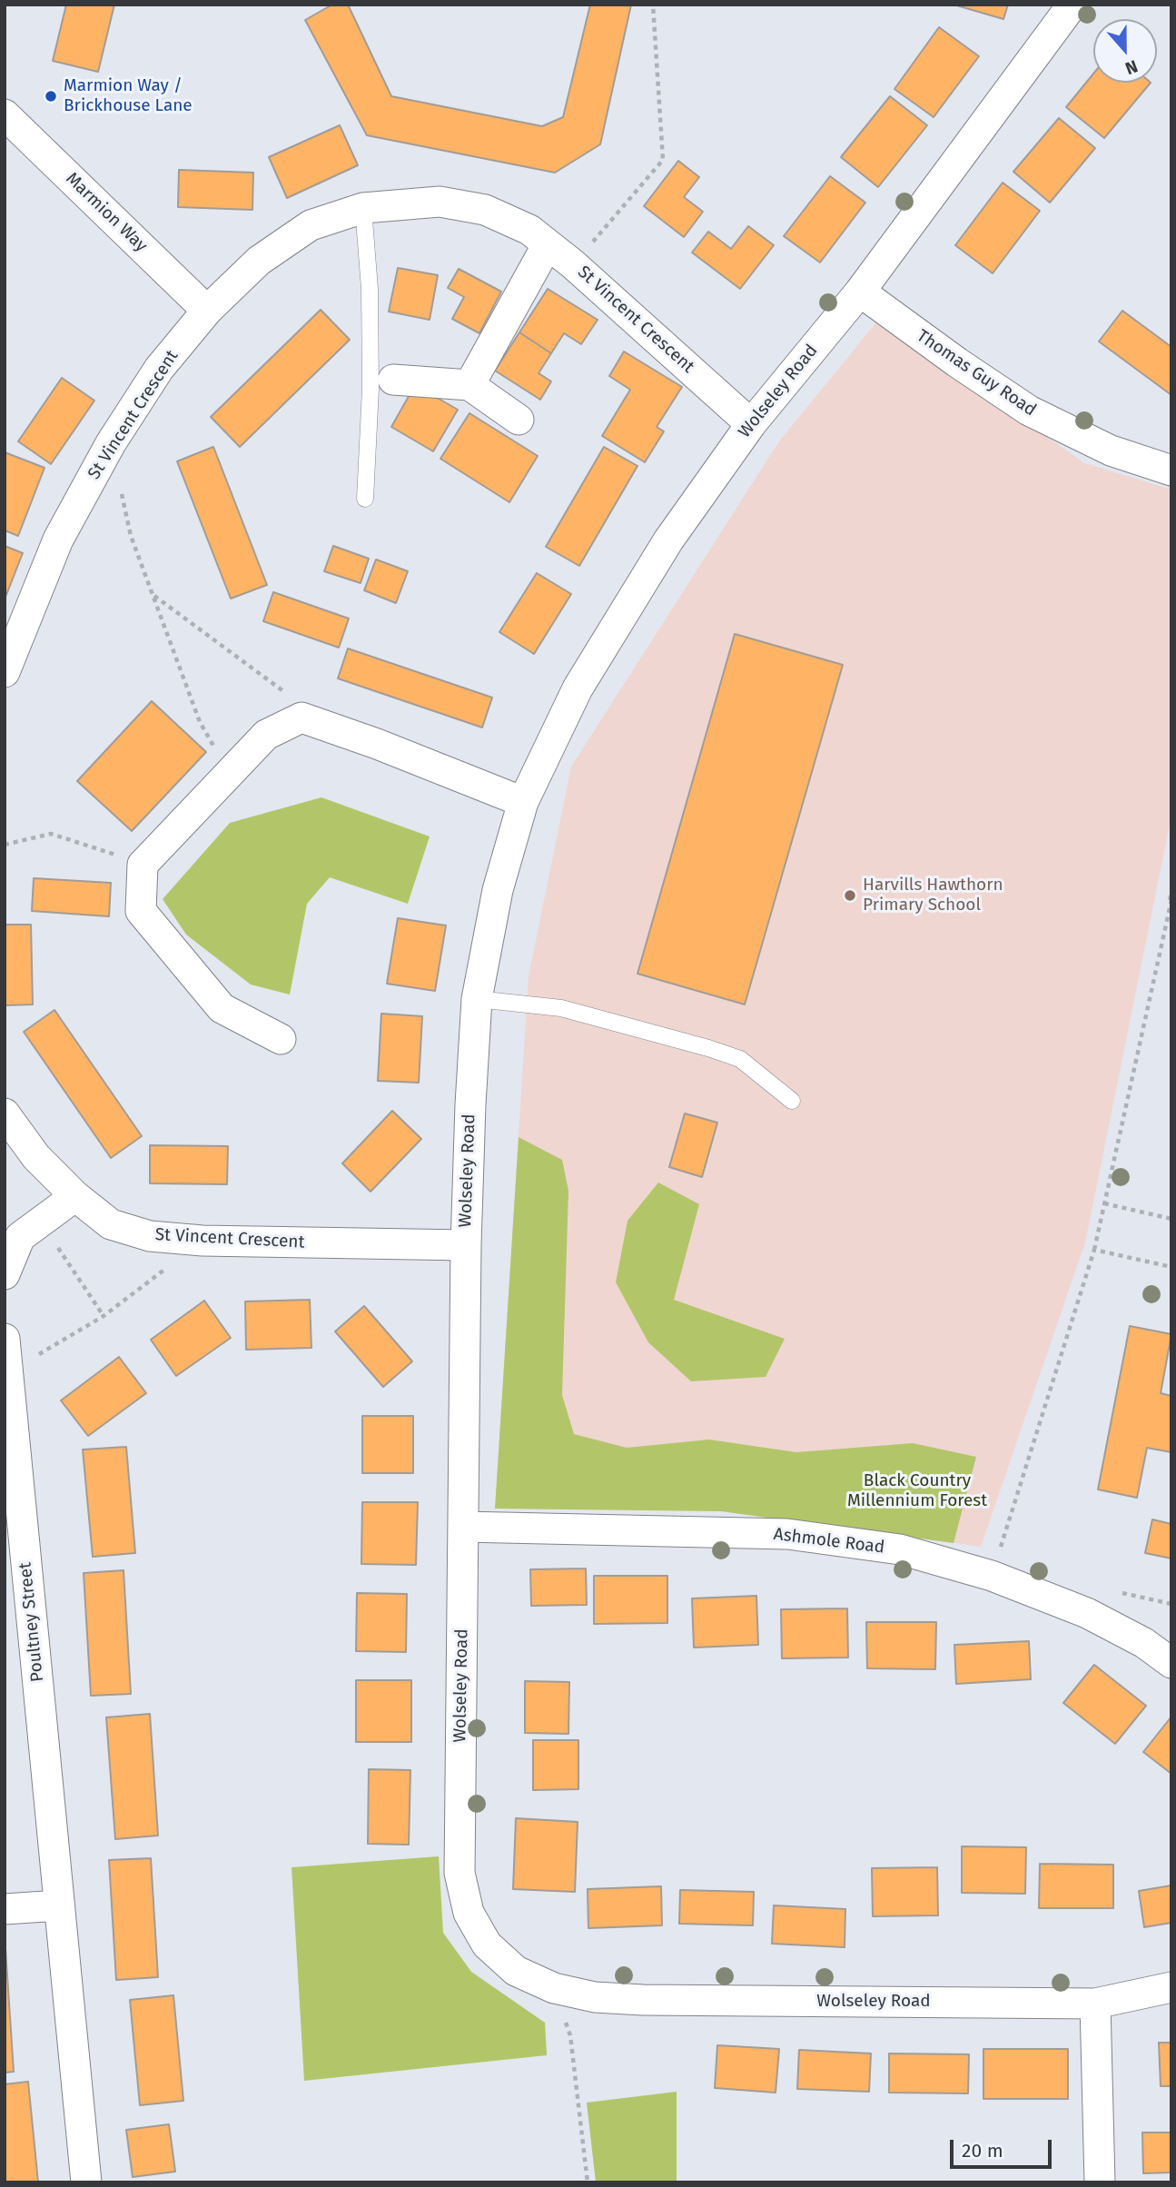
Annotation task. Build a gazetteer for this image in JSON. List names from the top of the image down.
{
  "streets": {
    "street": [
      "Marmion Way",
      "St Vincent Crescent",
      "Thomas Guy Road",
      "Wolseley Road",
      "Ashmole Road",
      "Poultney Street"
    ]
  },
  "crossings": [
    ["Marmion Way", "St Vincent Crescent"],
    ["St Vincent Crescent", "Wolseley Road"],
    ["Thomas Guy Road", "Wolseley Road"],
    ["Wolseley Road", "Ashmole Road"]
  ],
  "parks": ["Black Country Millennium Forest"],
  "places": ["Marmion Way / Brickhouse Lane", "Harvills Hawthorn Primary School"],
  "scale_bar": "20 m",
  "north": "bottom"
}
